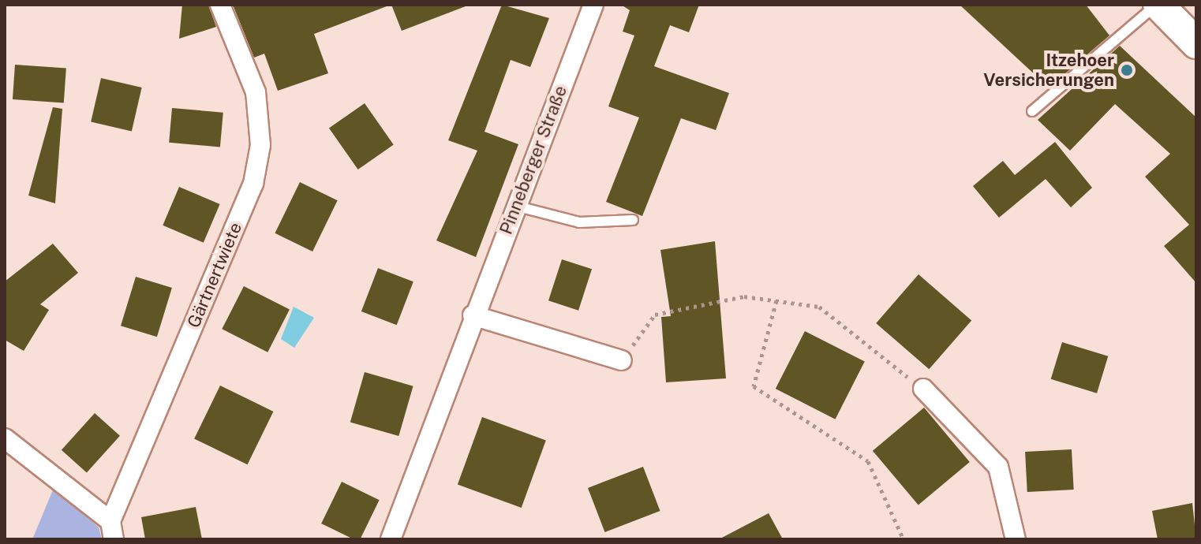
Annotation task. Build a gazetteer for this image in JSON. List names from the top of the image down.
{
  "streets": {
    "street": ["Pinneberger Straße", "Gärtnertwiete"]
  },
  "places": ["Itzehoer Versicherungen"]
}
